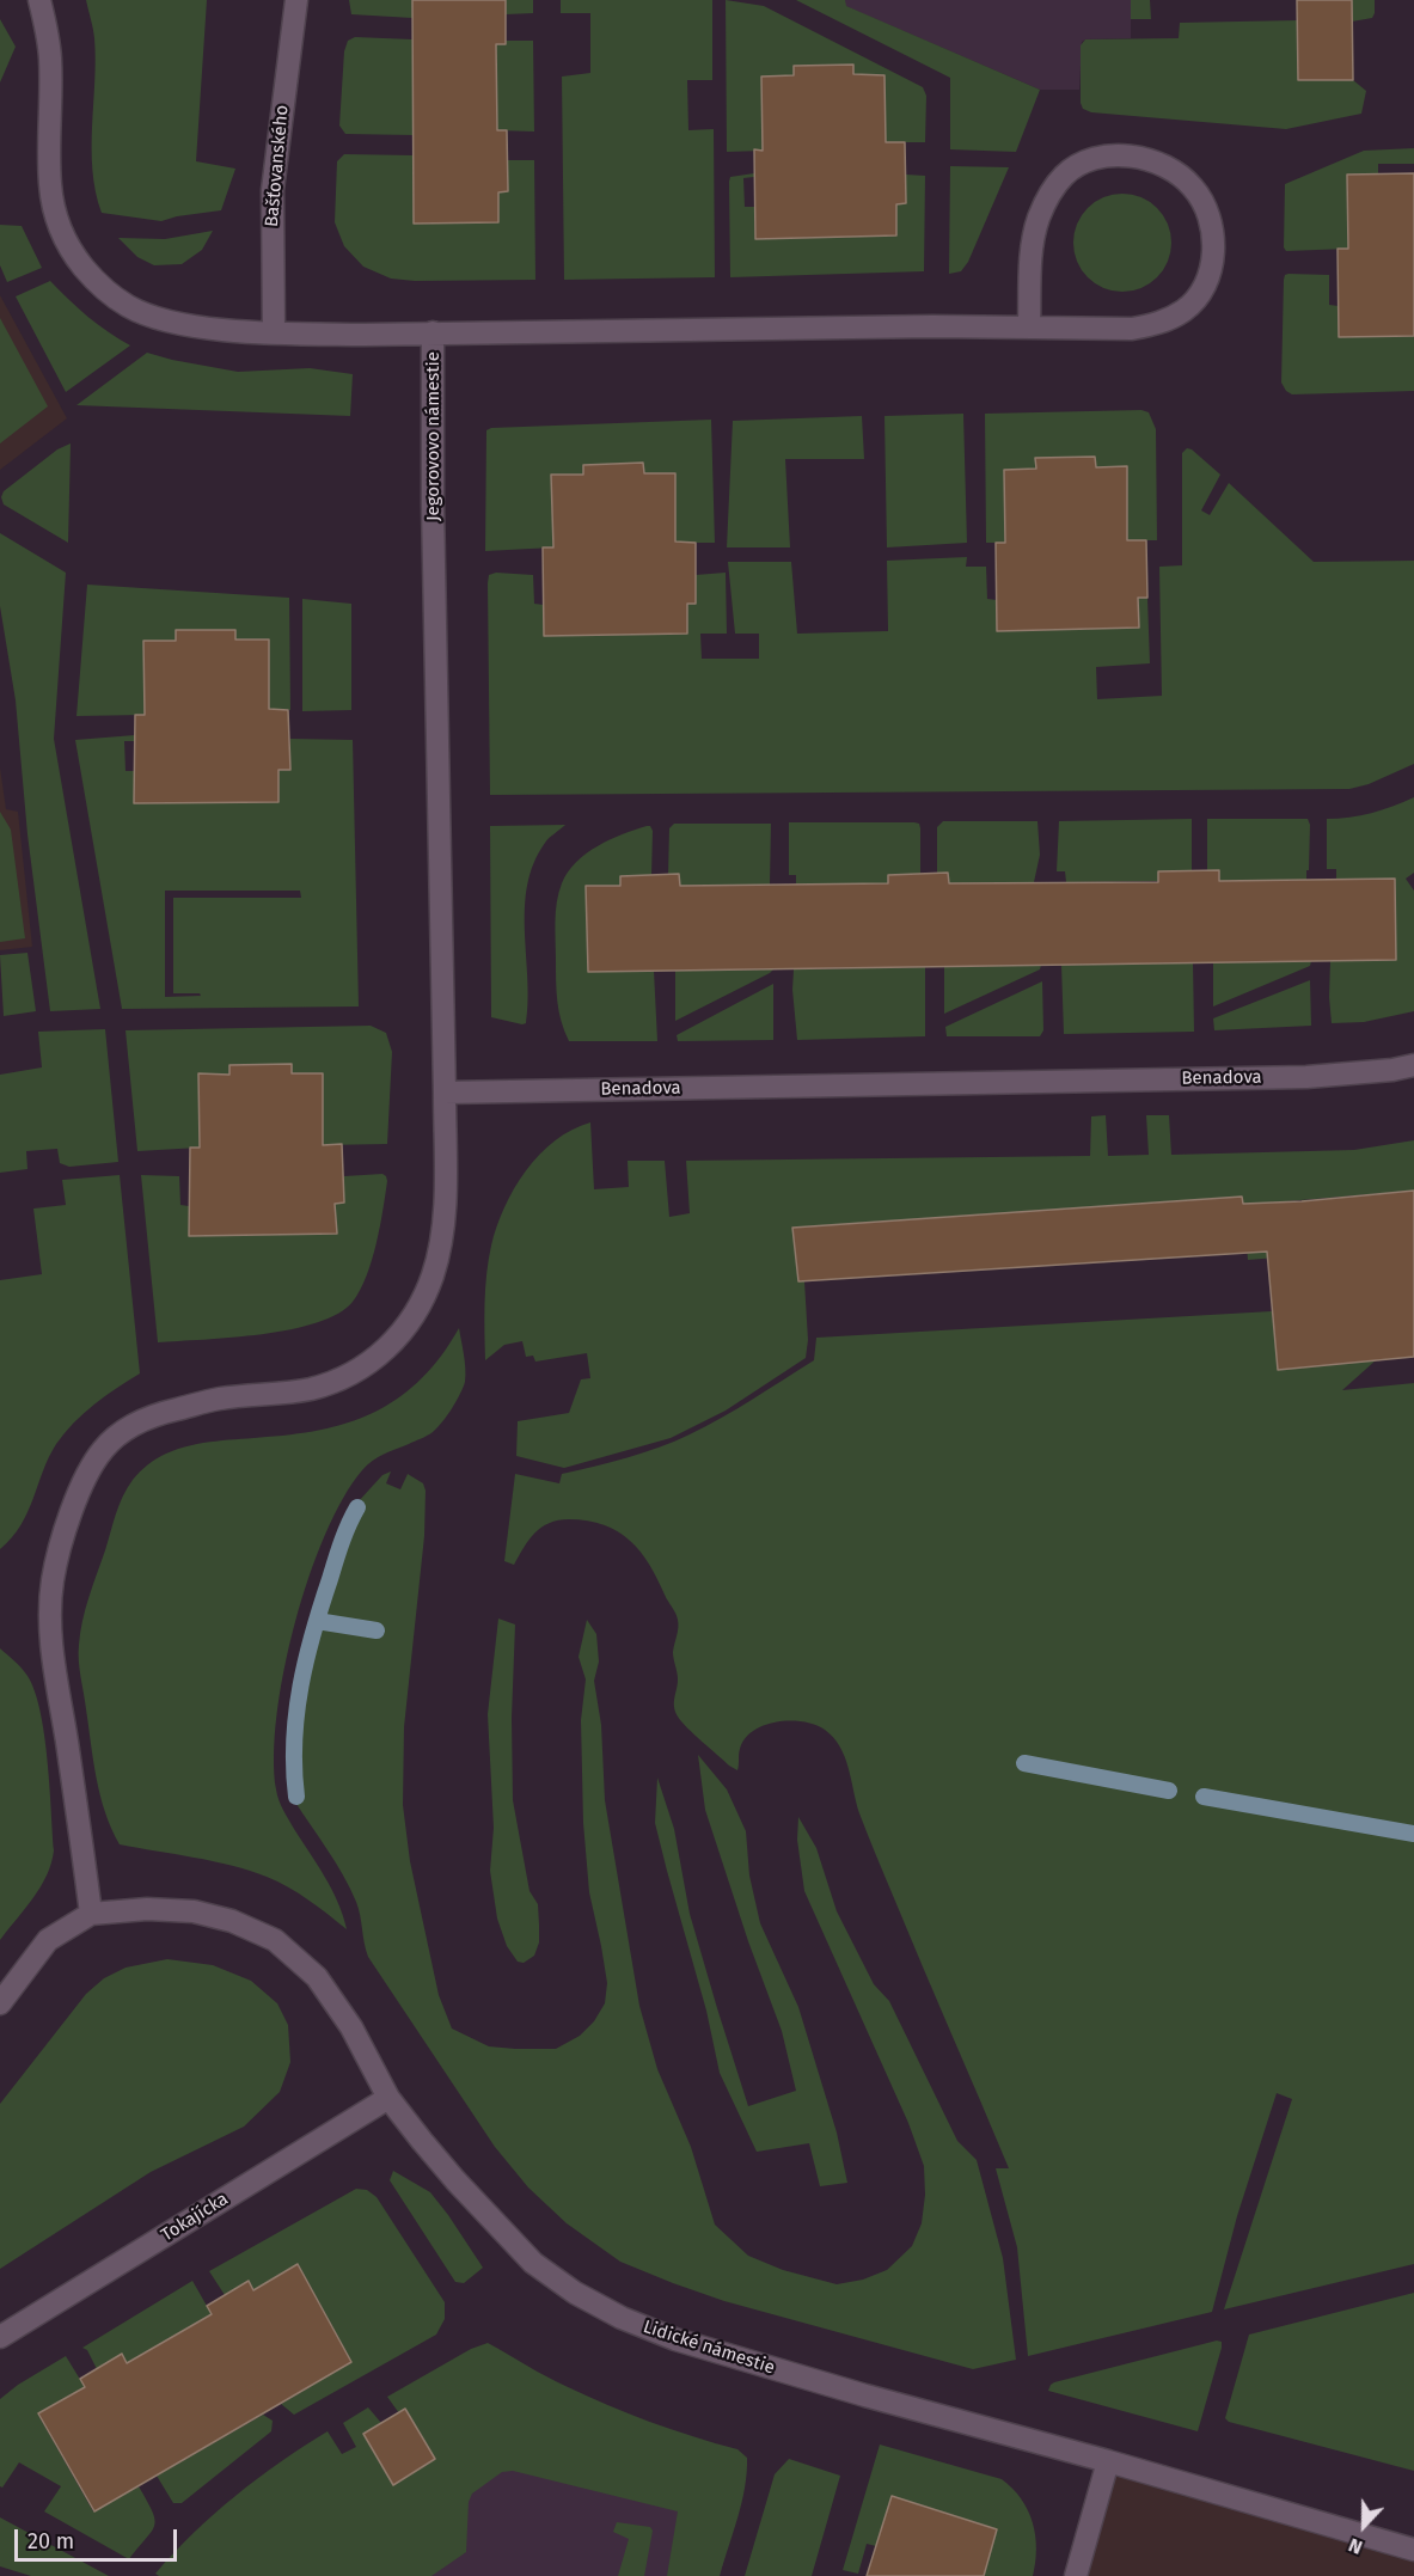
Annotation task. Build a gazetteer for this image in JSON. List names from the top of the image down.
{
  "streets": {
    "street": [
      "Bašťovanského",
      "Jegorovovo námestie",
      "Benadova",
      "Tokajícka",
      "Lidické námestie"
    ]
  },
  "crossings": [
    ["Jegorovovo námestie", "Benadova"],
    ["Tokajícka", "Lidické námestie"]
  ],
  "scale_bar": "20 m",
  "north": "bottom"
}
